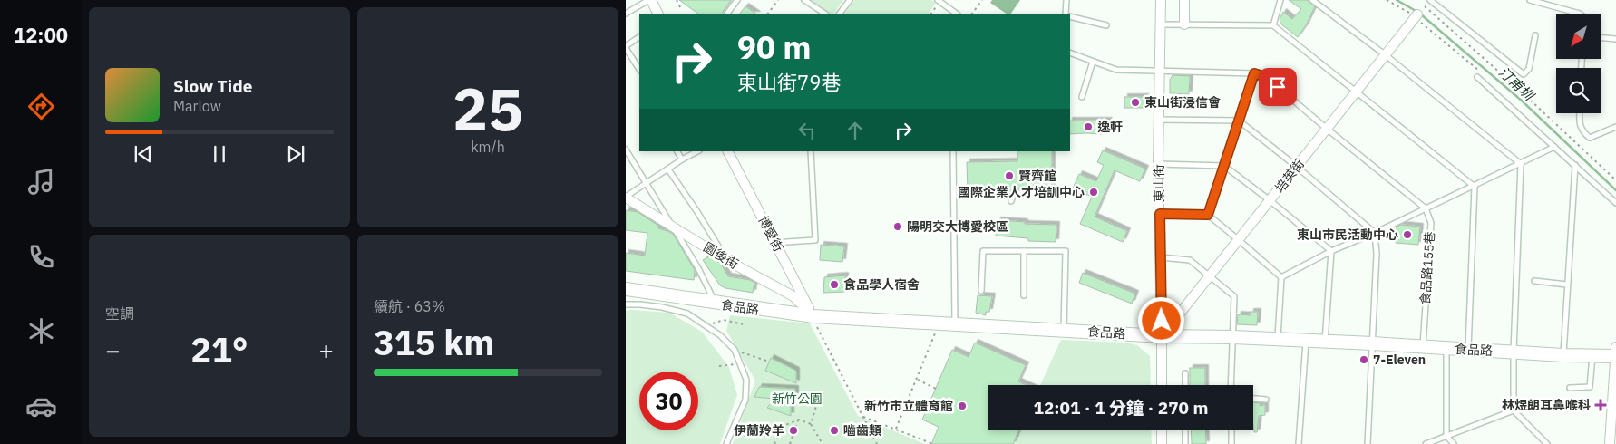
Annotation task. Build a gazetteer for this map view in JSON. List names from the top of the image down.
{
  "streets": {
    "street": [
      "培英街",
      "東山街",
      "博愛街",
      "園後街",
      "食品路"
    ],
    "lane": ["食品路155巷"]
  },
  "crossings": [
    ["培英街", "東山街"],
    ["培英街", "食品路"],
    ["東山街", "食品路"],
    ["博愛街", "園後街"],
    ["博愛街", "食品路"],
    ["園後街", "食品路"],
    ["食品路155巷", "食品路"]
  ],
  "water": ["汀甫圳"],
  "parks": ["新竹公園"],
  "places": {
    "other": [
      "東山街浸信會",
      "逸軒",
      "賢齊館",
      "國際企業人才培訓中心",
      "陽明交大博愛校區",
      "東山市民活動中心",
      "食品學人宿舍",
      "7-Eleven",
      "新竹市立體育館",
      "伊蘭羚羊",
      "嚙齒類"
    ],
    "health": ["林煜朗耳鼻喉科"]
  },
  "north": "bottom left",
  "page": {
    "tabs": "12:00",
    "tile": [
      ["25", "km/h"],
      "空調",
      ["續航 · 63%", "315 km"]
    ],
    "turn": ["90 m", "東山街79巷"],
    "song": ["Slow Tide", "Marlow"],
    "heat": ["−", "21°", "+"],
    "limit": "30",
    "trip": "12:01 · 1 分鐘 · 270 m"
  }
}
